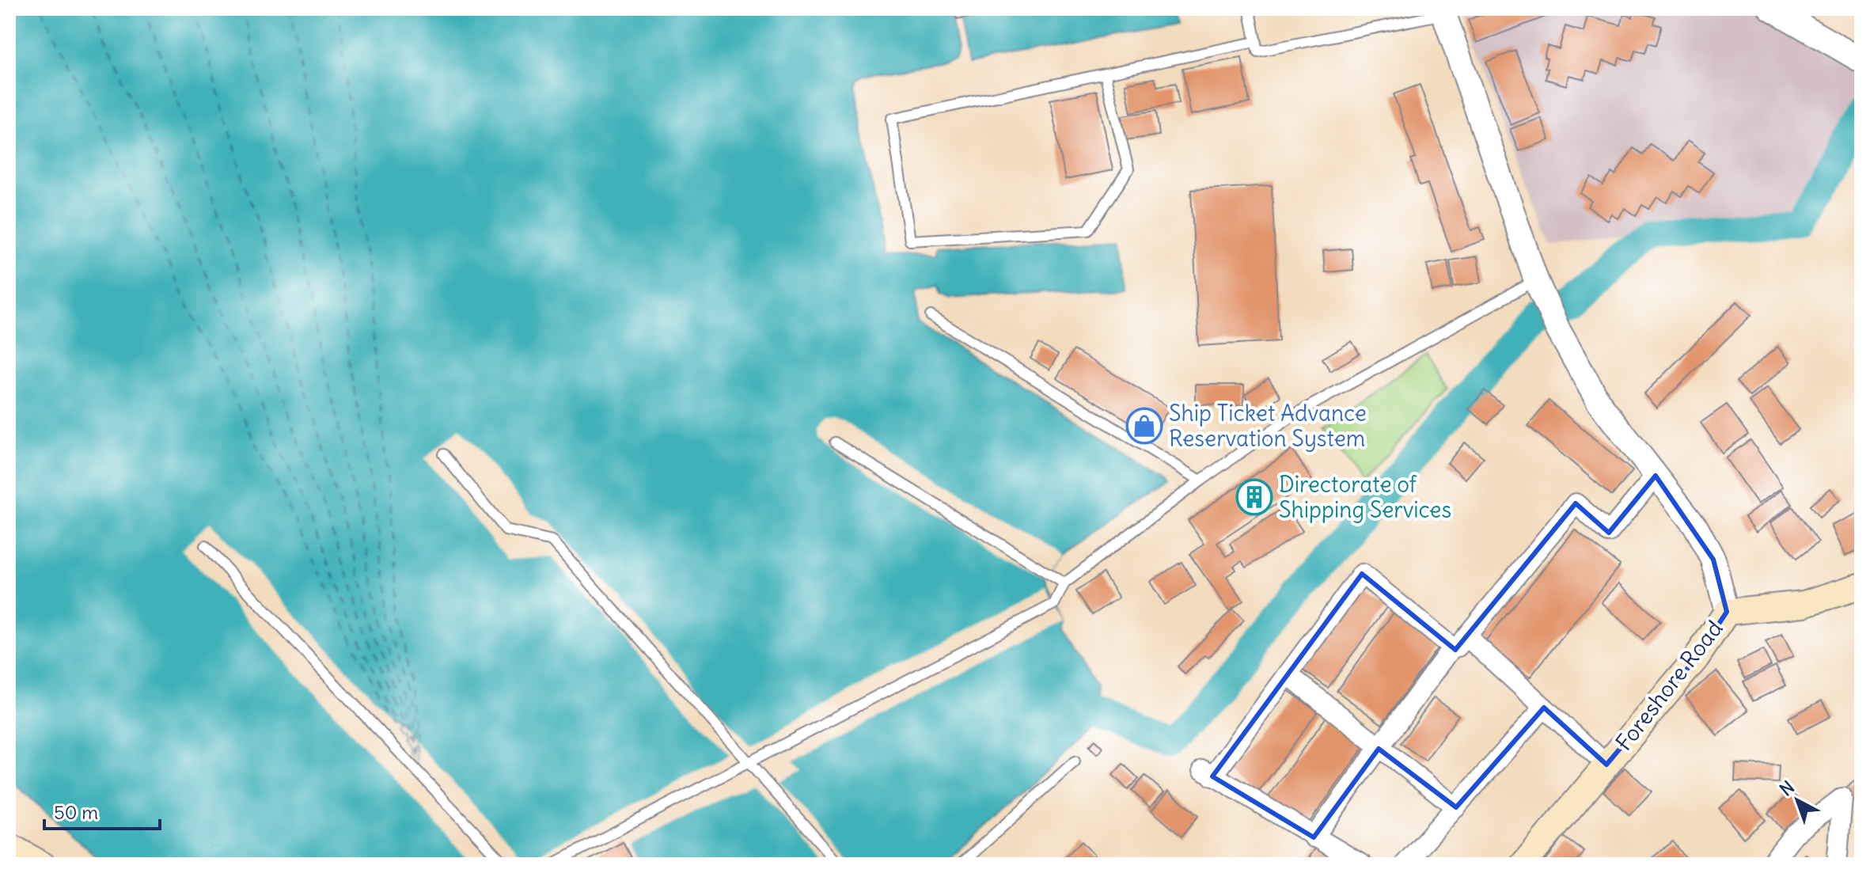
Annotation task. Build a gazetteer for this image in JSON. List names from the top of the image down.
{
  "streets": {
    "main road": ["Foreshore Road"]
  },
  "places": {
    "shop": ["Ship Ticket Advance Reservation System"],
    "building": ["Directorate of Shipping Services"]
  },
  "scale_bar": "50 m",
  "north": "top left"
}
